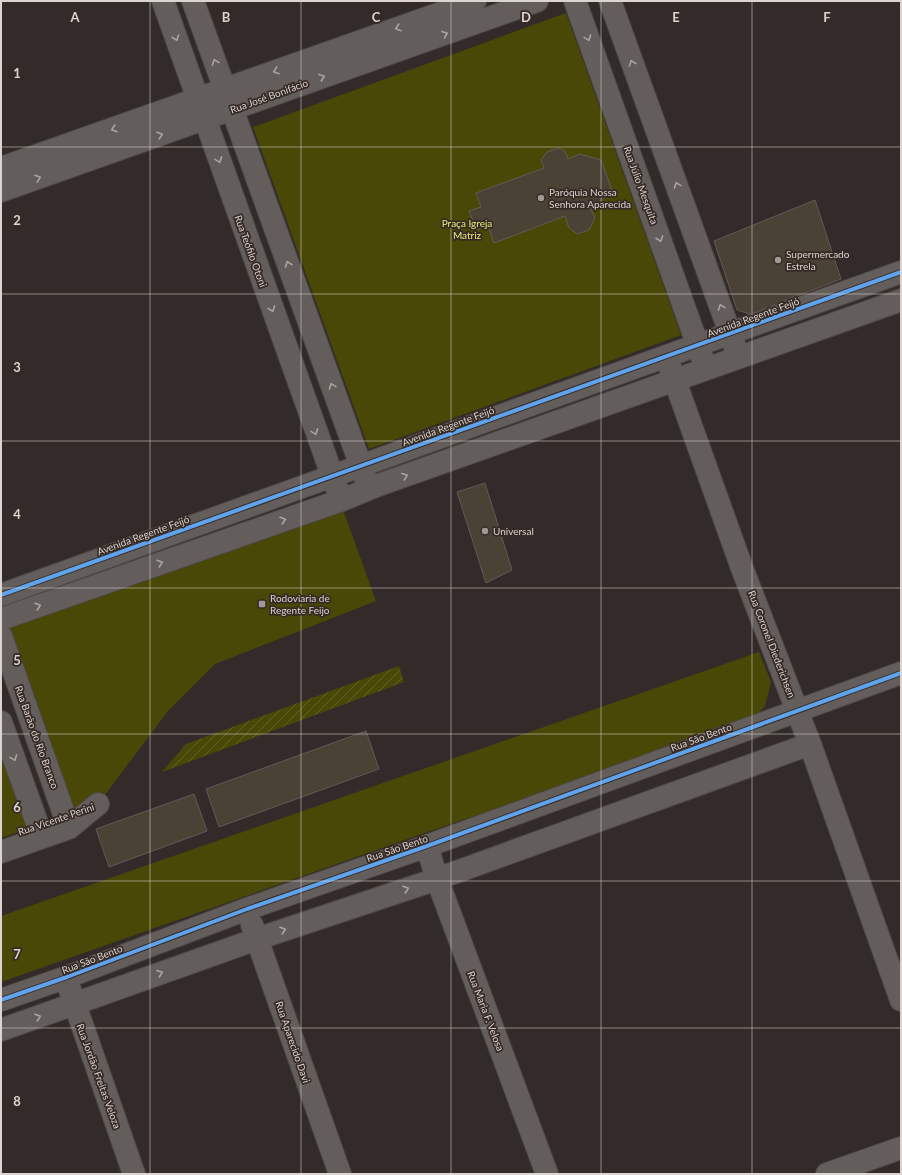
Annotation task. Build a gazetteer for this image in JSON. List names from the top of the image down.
{
  "streets": {
    "street": [
      "Rua José Bonifácio",
      "Rua Júlio Mesquita",
      "Rua Teófilo Otoni",
      "Avenida Regente Feijó",
      "Rua Coronel Diederichsen",
      "Rua Barão do Rio Branco",
      "Rua São Bento",
      "Rua Vicente Perini",
      "Rua Maria F. Velosa",
      "Rua Aparecido Davi",
      "Rua Jordão Freitas Veloza"
    ]
  },
  "crossings": [
    ["Rua José Bonifácio", "Rua Teófilo Otoni"],
    ["Rua Júlio Mesquita", "Avenida Regente Feijó"],
    ["Rua Teófilo Otoni", "Avenida Regente Feijó"],
    ["Avenida Regente Feijó", "Rua Coronel Diederichsen"],
    ["Rua Coronel Diederichsen", "Rua São Bento"],
    ["Rua Barão do Rio Branco", "Rua Vicente Perini"],
    ["Rua São Bento", "Rua Maria F. Velosa"],
    ["Rua São Bento", "Rua Aparecido Davi"],
    ["Rua São Bento", "Rua Jordão Freitas Veloza"]
  ],
  "parks": ["Praça Igreja Matriz"],
  "places": {
    "other": ["Paróquia Nossa Senhora Aparecida", "Supermercado Estrela", "Universal"],
    "transit": ["Rodoviaria de Regente Feijo"]
  },
  "grid": {
    "columns": [
      "A",
      "B",
      "C",
      "D",
      "E",
      "F"
    ],
    "rows": [
      "1",
      "2",
      "3",
      "4",
      "5",
      "6",
      "7",
      "8"
    ]
  }
}
